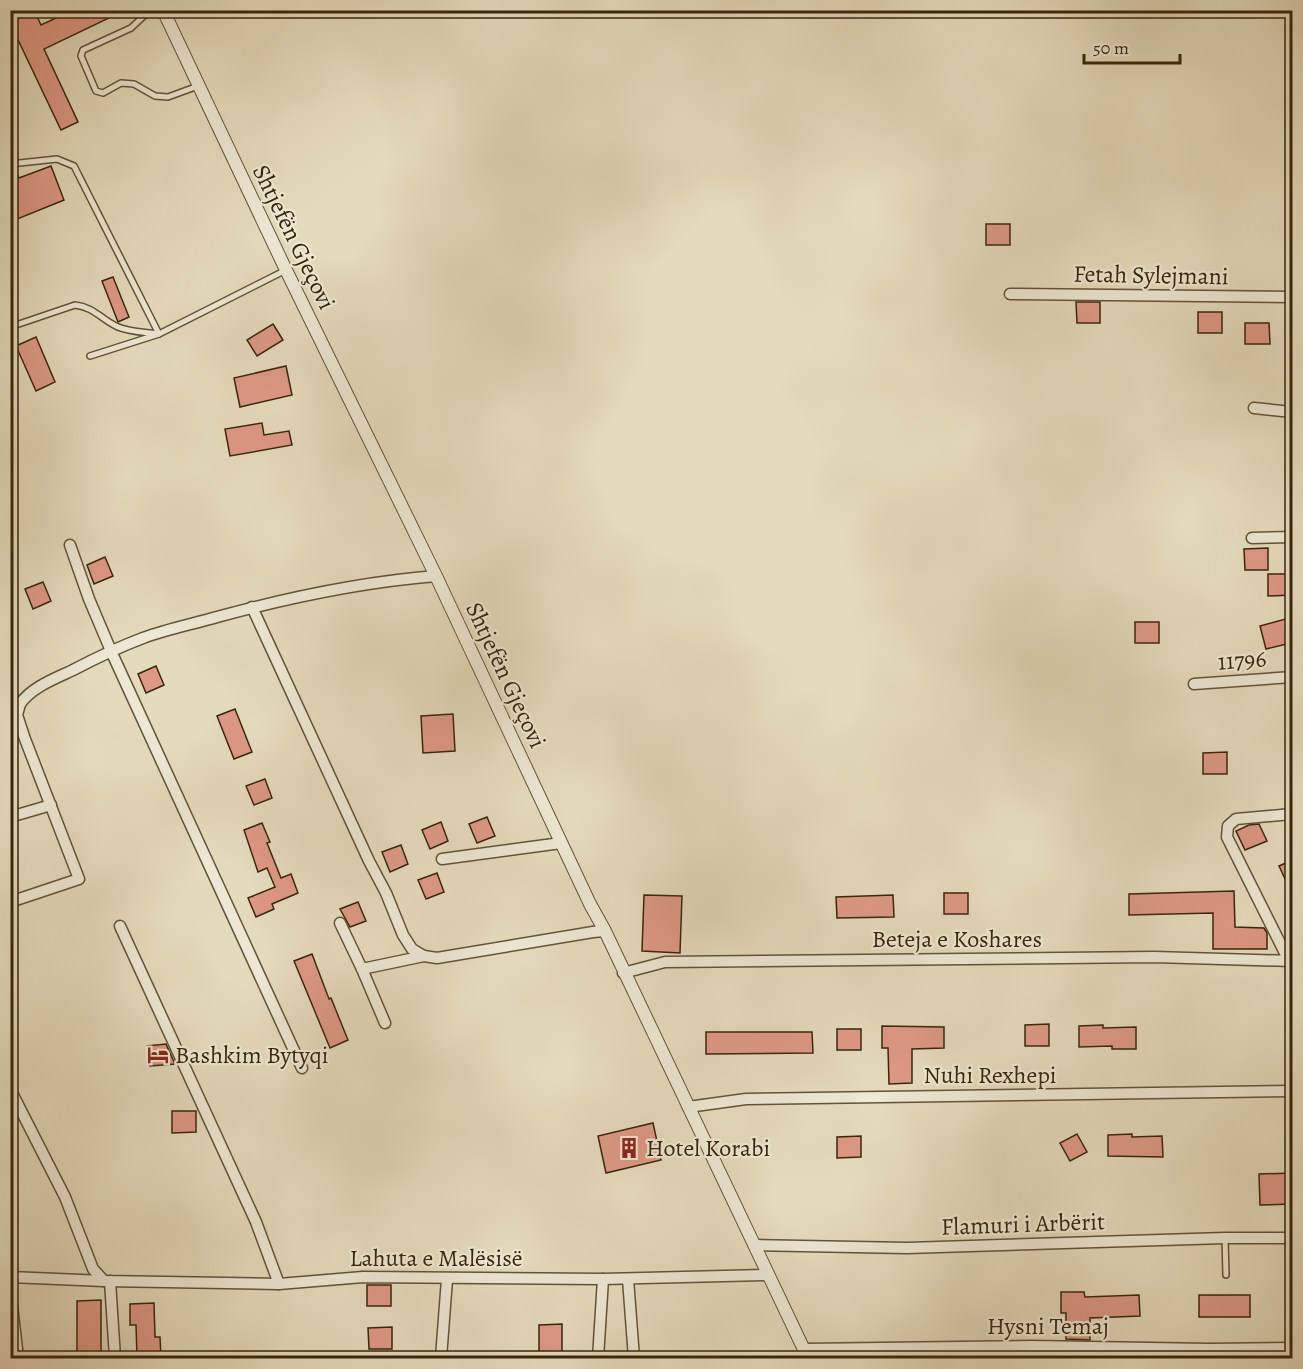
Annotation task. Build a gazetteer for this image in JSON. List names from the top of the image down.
{
  "streets": {
    "street": [
      "Shtjefën Gjeçovi",
      "Fetah Sylejmani",
      "11796",
      "Beteja e Koshares",
      "Nuhi Rexhepi",
      "Flamuri i Arbërit",
      "Lahuta e Malësisë",
      "Hysni Temaj"
    ]
  },
  "crossings": [
    ["Shtjefën Gjeçovi", "Beteja e Koshares"],
    ["Shtjefën Gjeçovi", "Nuhi Rexhepi"],
    ["Shtjefën Gjeçovi", "Flamuri i Arbërit"],
    ["Shtjefën Gjeçovi", "Lahuta e Malësisë"],
    ["Shtjefën Gjeçovi", "Hysni Temaj"]
  ],
  "places": {
    "hotel": ["Bashkim Bytyqi"],
    "building": ["Hotel Korabi"]
  },
  "scale_bar": "50 m"
}
